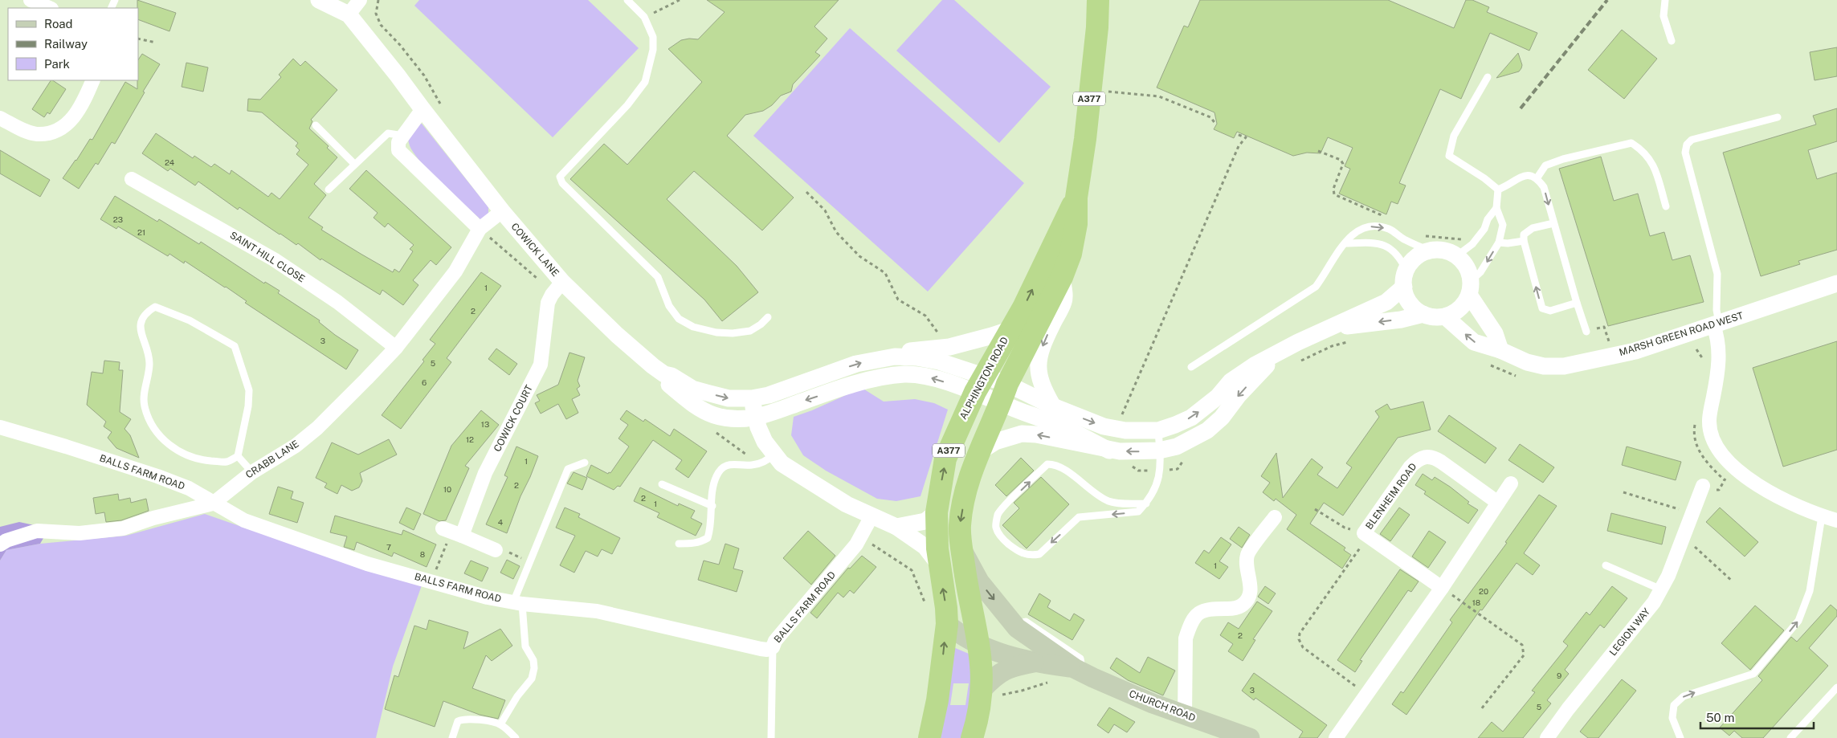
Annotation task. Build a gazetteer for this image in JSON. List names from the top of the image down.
{
  "streets": {
    "highway": ["A377", "ALPHINGTON ROAD"],
    "main road": ["CHURCH ROAD"],
    "street": [
      "COWICK LANE",
      "SAINT HILL CLOSE",
      "MARSH GREEN ROAD WEST",
      "COWICK COURT",
      "CRABB LANE",
      "BALLS FARM ROAD",
      "BLENHEIM ROAD",
      "LEGION WAY"
    ]
  },
  "crossings": [
    ["COWICK LANE", "COWICK COURT"],
    ["COWICK LANE", "CRABB LANE"],
    ["SAINT HILL CLOSE", "CRABB LANE"],
    ["ALPHINGTON ROAD", "CHURCH ROAD"],
    ["CRABB LANE", "BALLS FARM ROAD"]
  ],
  "house_numbers": [
    "24",
    "23",
    "21",
    "1",
    "2",
    "3",
    "5",
    "6",
    "13",
    "12",
    "1",
    "2",
    "10",
    "2",
    "1",
    "4",
    "7",
    "8",
    "1",
    "20",
    "18",
    "2",
    "9",
    "3",
    "5"
  ],
  "legend": ["Road", "Railway", "Park"],
  "scale_bar": "50 m"
}
